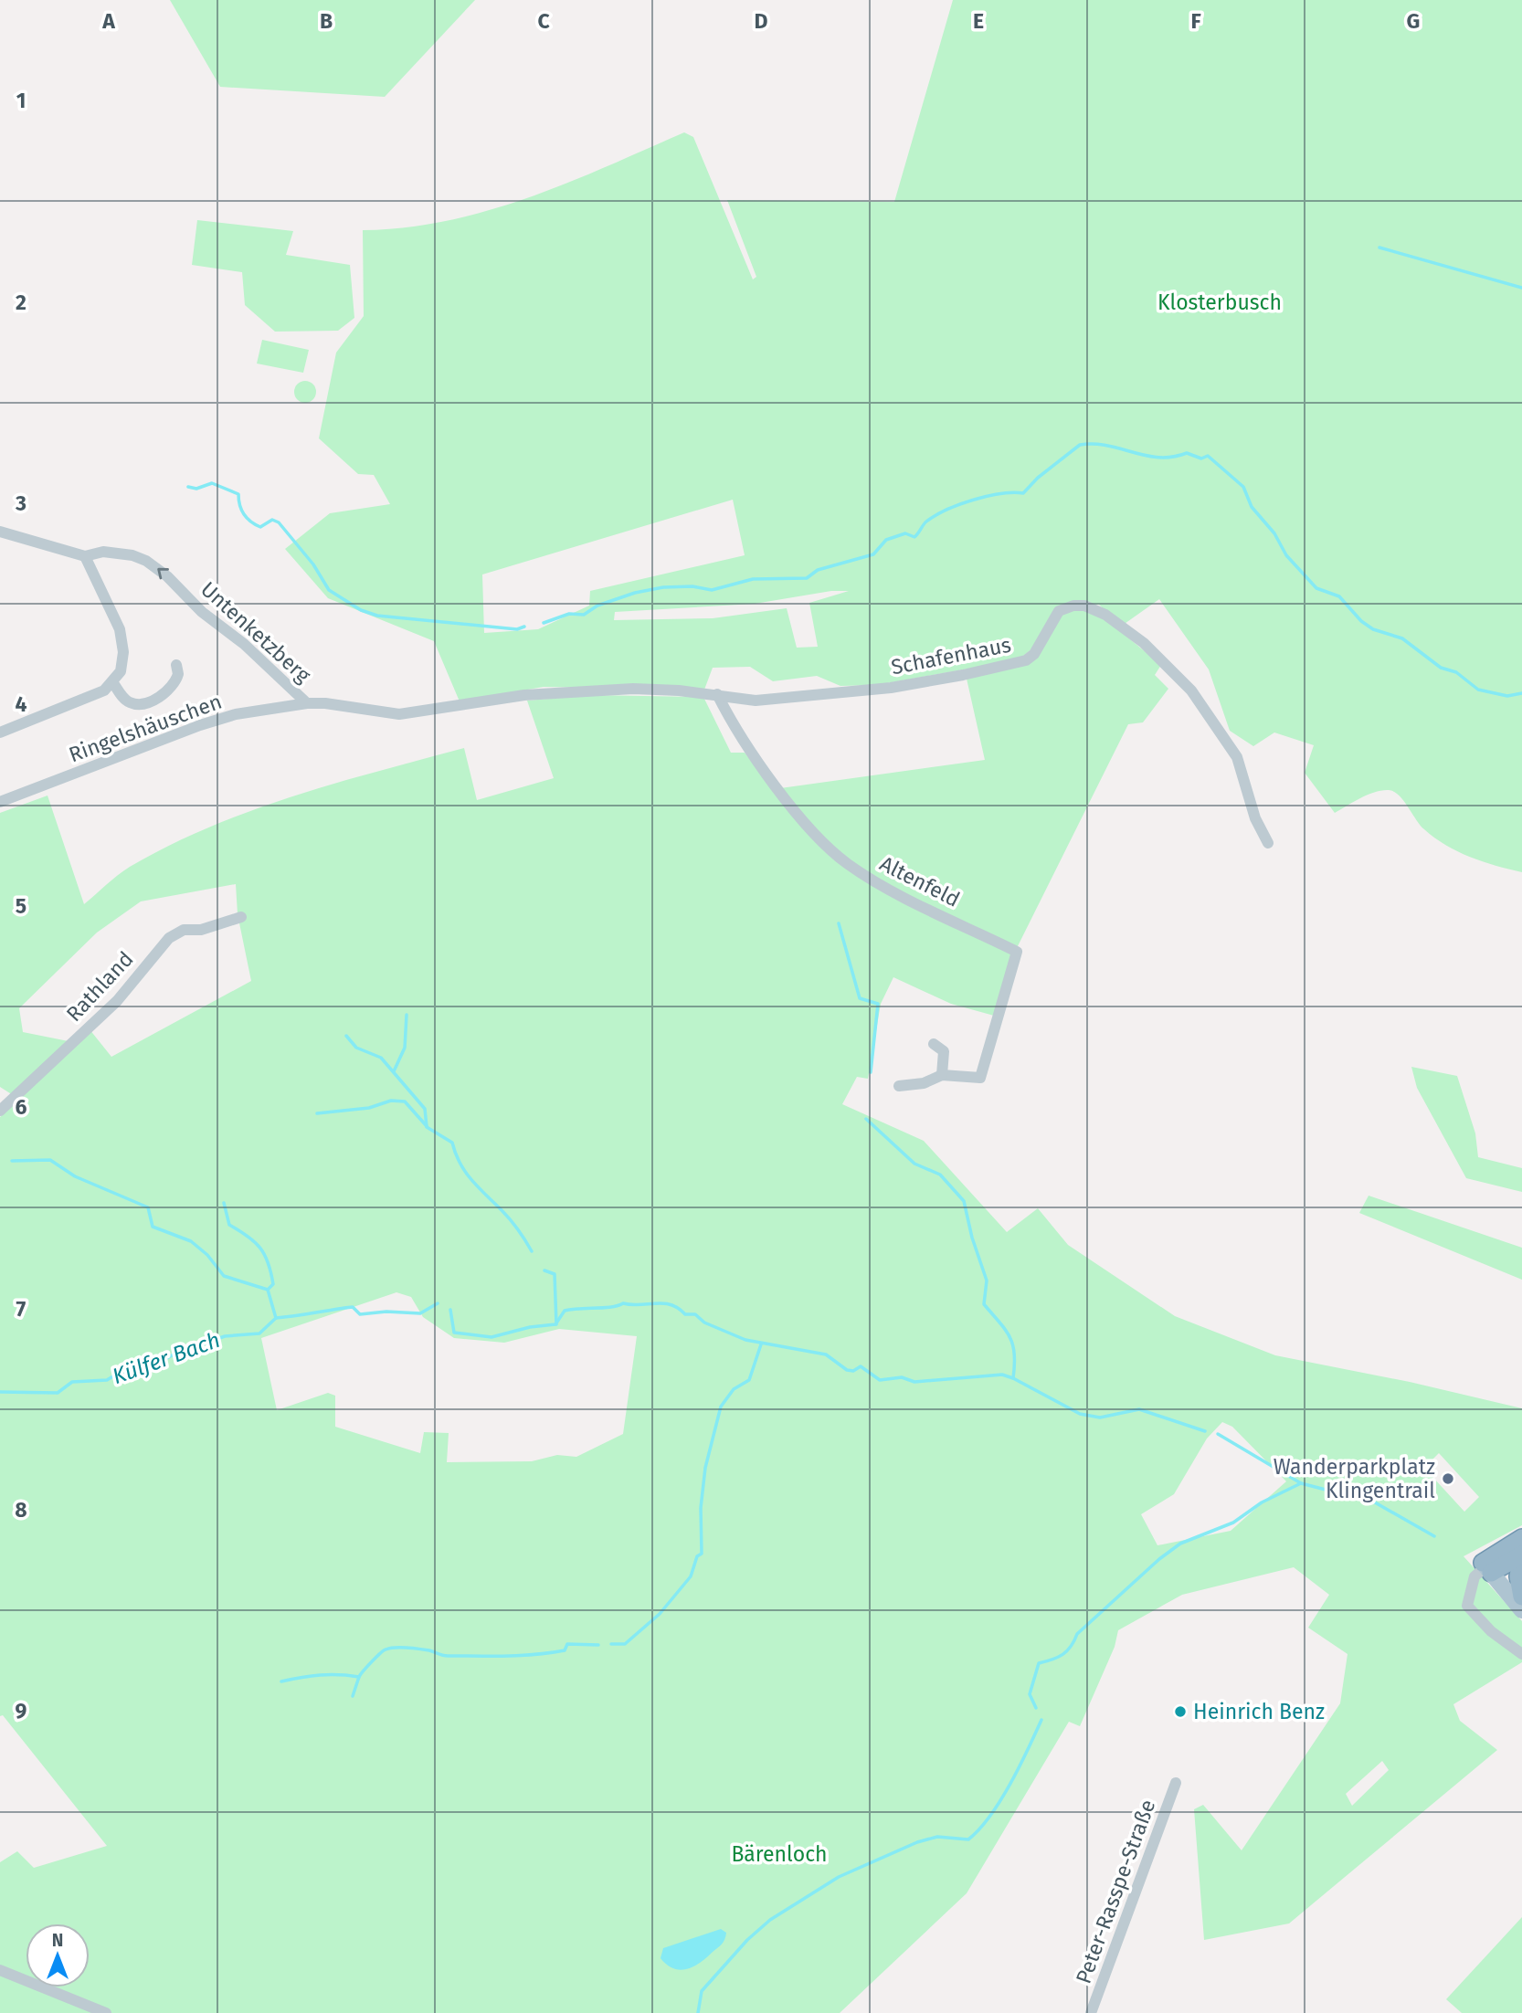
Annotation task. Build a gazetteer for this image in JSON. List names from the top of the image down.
{
  "streets": {
    "street": [
      "Untenketzberg",
      "Schafenhaus",
      "Ringelshäuschen",
      "Altenfeld",
      "Rathland",
      "Peter-Rasspe-Straße"
    ]
  },
  "crossings": [
    ["Untenketzberg", "Schafenhaus"],
    ["Untenketzberg", "Ringelshäuschen"],
    ["Schafenhaus", "Altenfeld"]
  ],
  "one_way": ["Untenketzberg"],
  "water": ["Külfer Bach"],
  "parks": ["Klosterbusch", "Bärenloch"],
  "places": ["Wanderparkplatz Klingentrail", "Heinrich Benz"],
  "north": "top",
  "grid": {
    "columns": [
      "A",
      "B",
      "C",
      "D",
      "E",
      "F",
      "G"
    ],
    "rows": [
      "1",
      "2",
      "3",
      "4",
      "5",
      "6",
      "7",
      "8",
      "9"
    ]
  }
}
